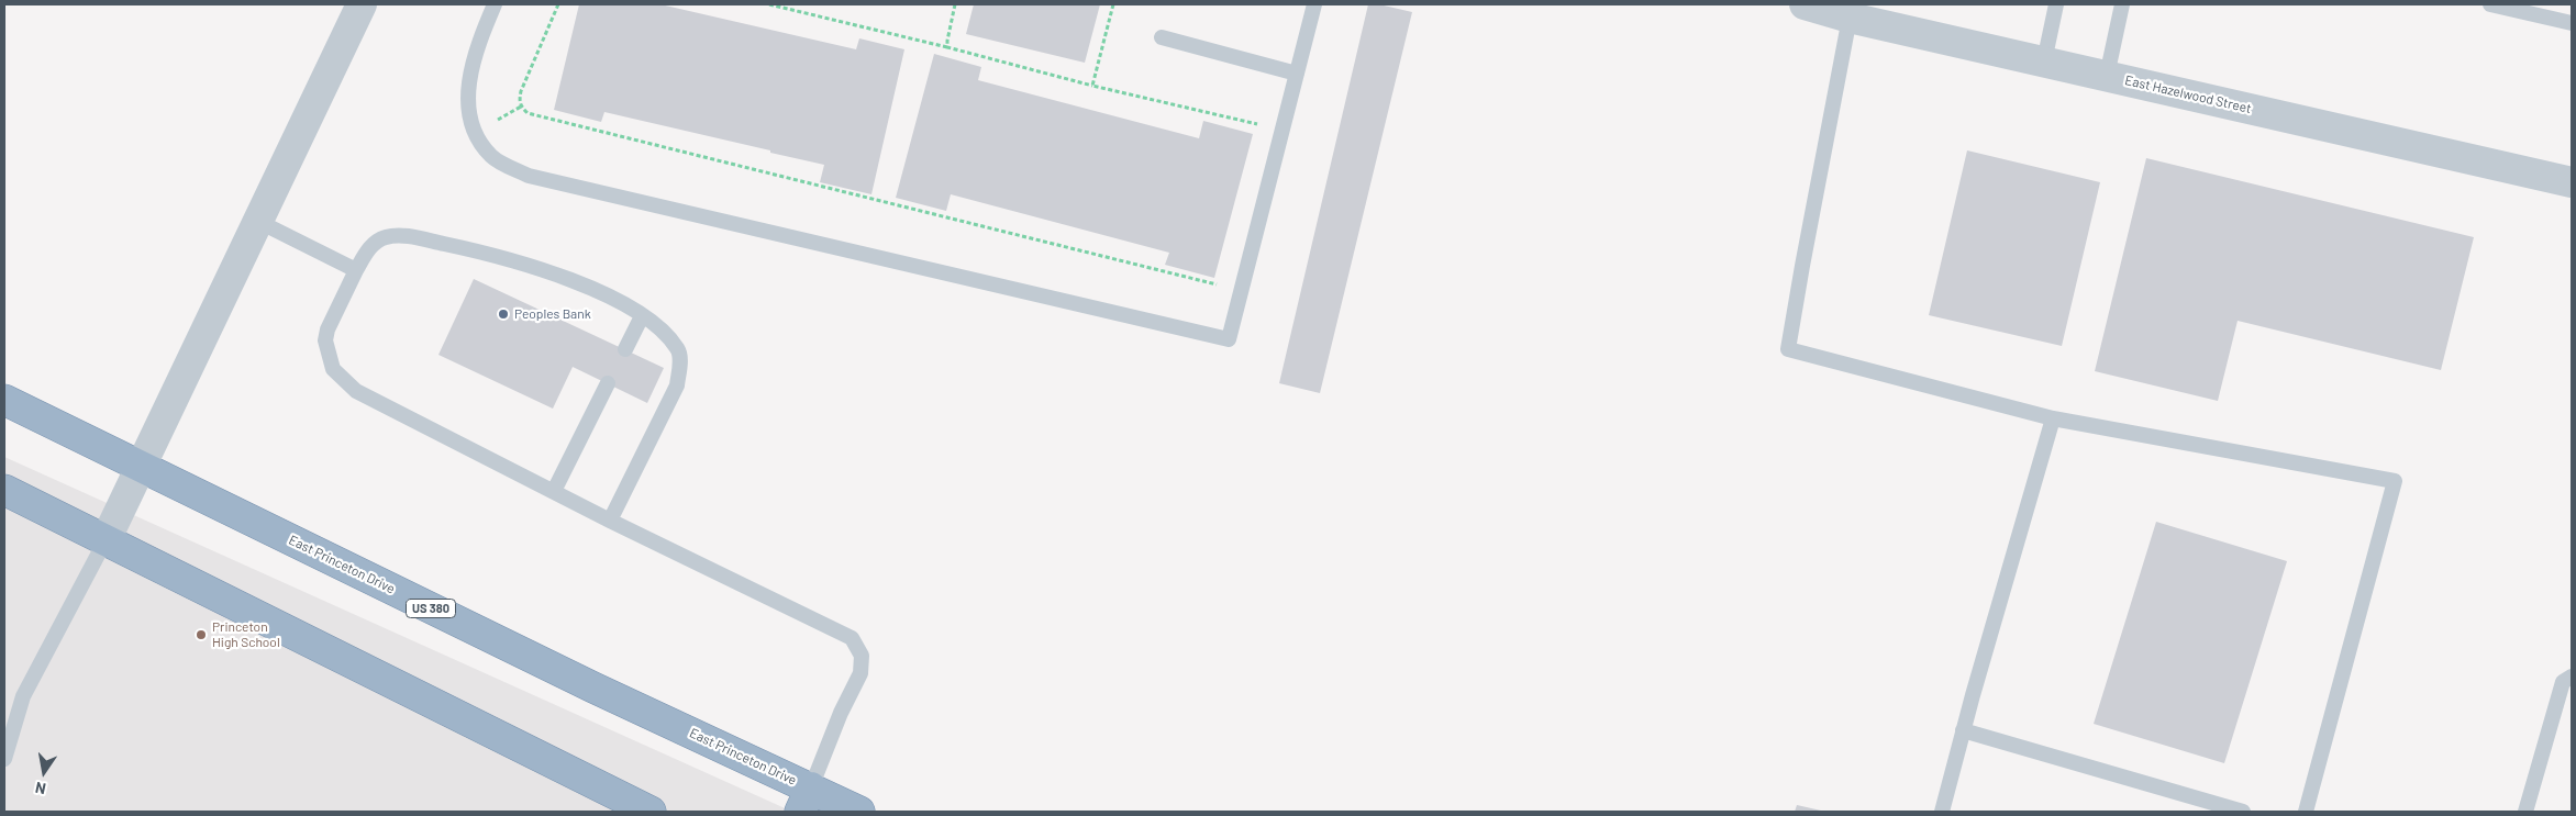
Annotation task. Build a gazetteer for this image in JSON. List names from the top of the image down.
{
  "streets": {
    "highway": ["East Princeton Drive", "US 380"],
    "street": ["East Hazelwood Street"]
  },
  "places": ["Peoples Bank", "Princeton High School"],
  "north": "bottom"
}
